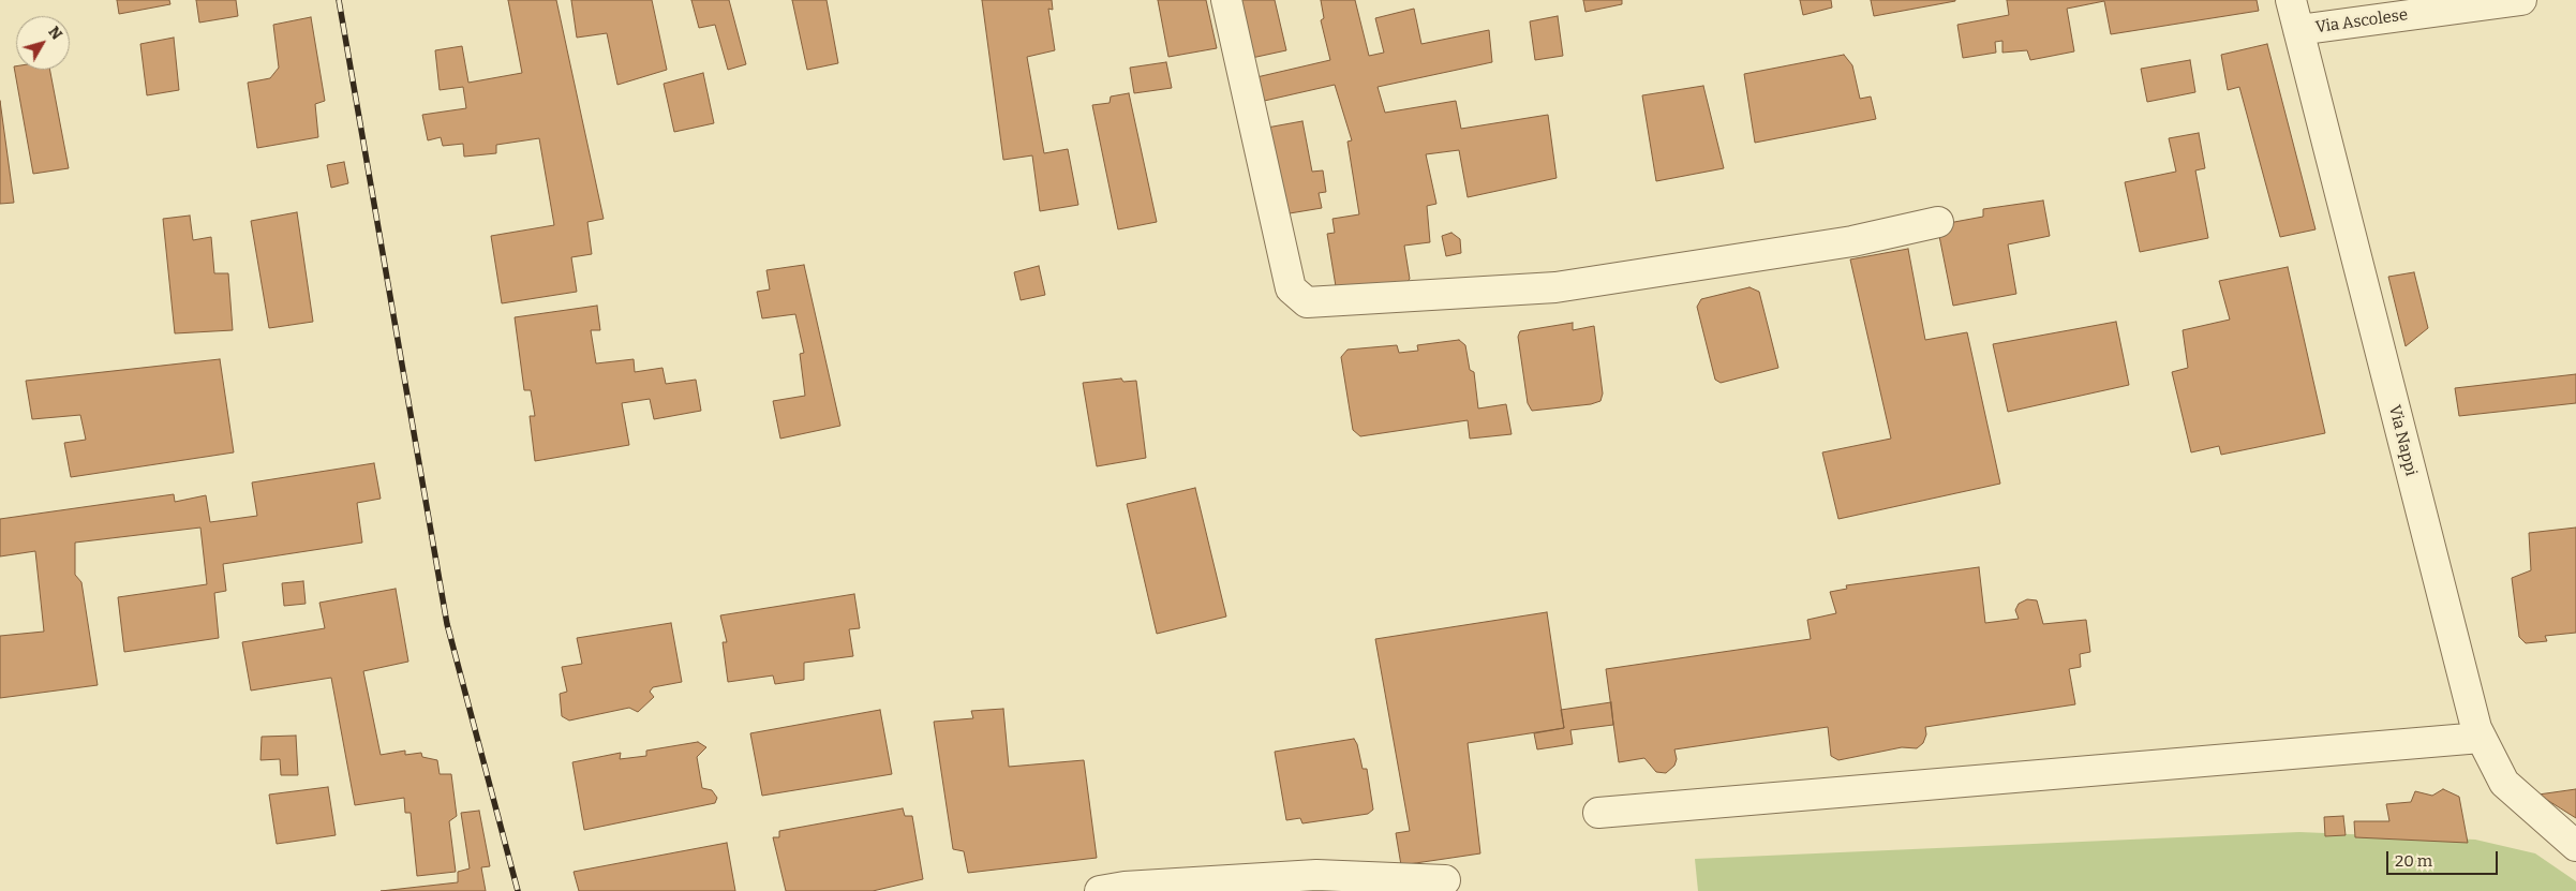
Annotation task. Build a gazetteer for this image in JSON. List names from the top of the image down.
{
  "streets": {
    "street": ["Via Ascolese", "Via Nappi"]
  },
  "crossings": [
    ["Via Ascolese", "Via Nappi"]
  ],
  "scale_bar": "20 m",
  "north": "top right"
}
